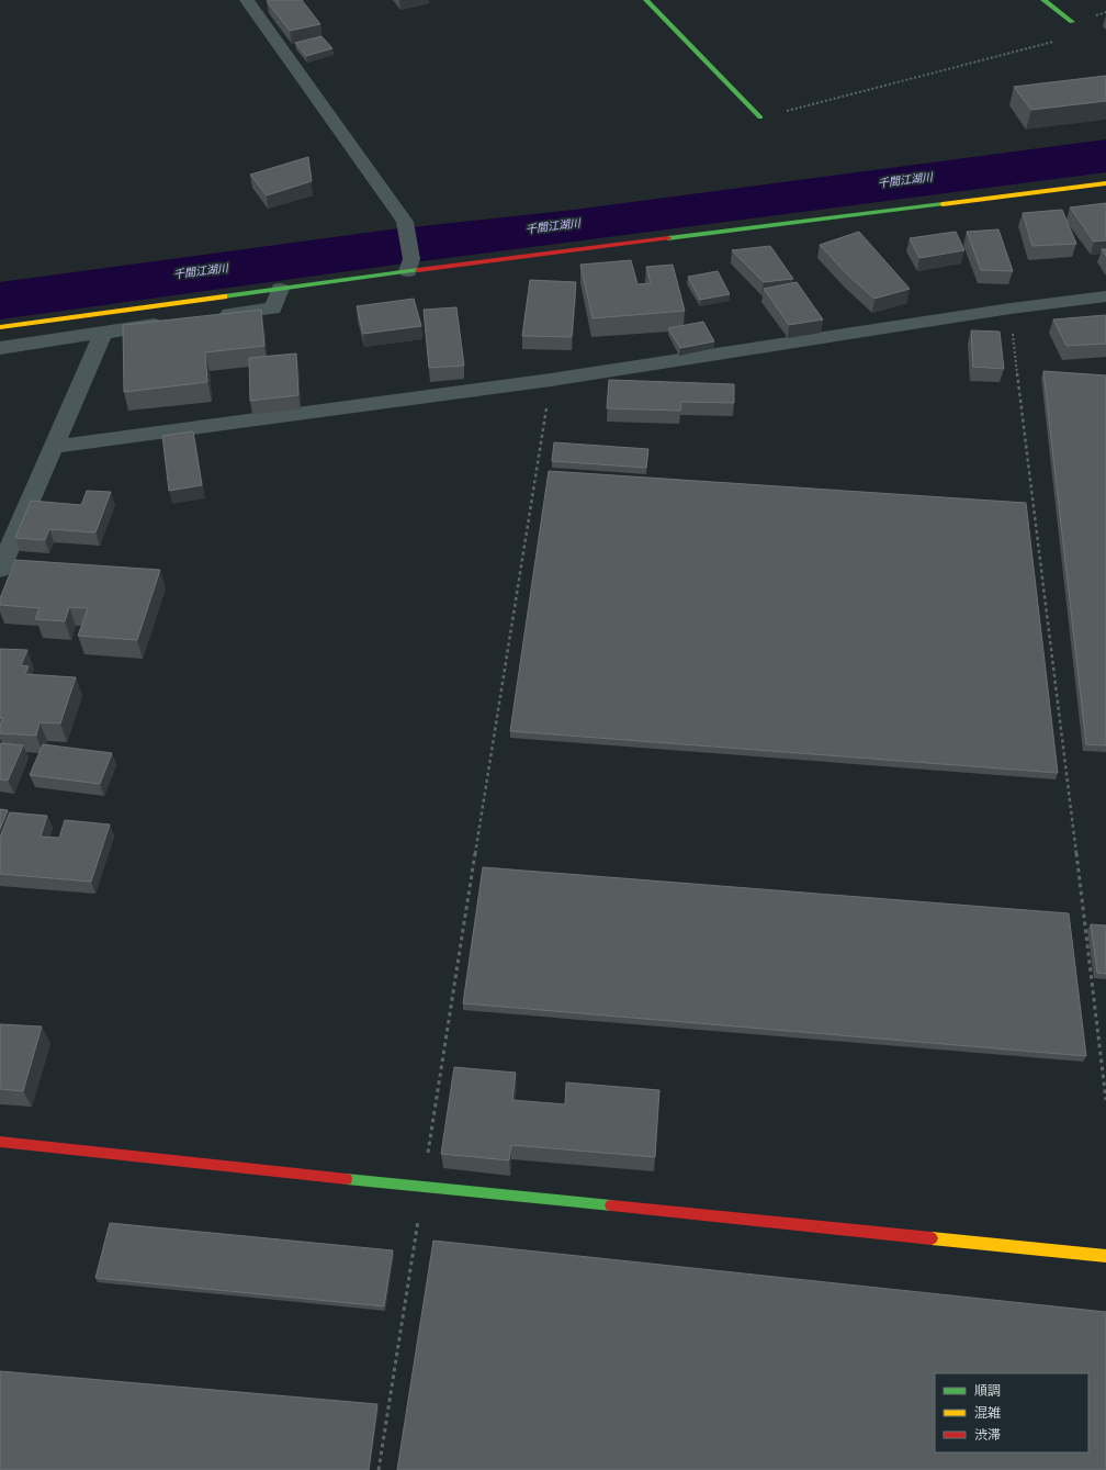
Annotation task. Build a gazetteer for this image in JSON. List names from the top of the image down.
{
  "water": ["千間江湖川"],
  "legend": ["順調", "混雑", "渋滞"]
}
